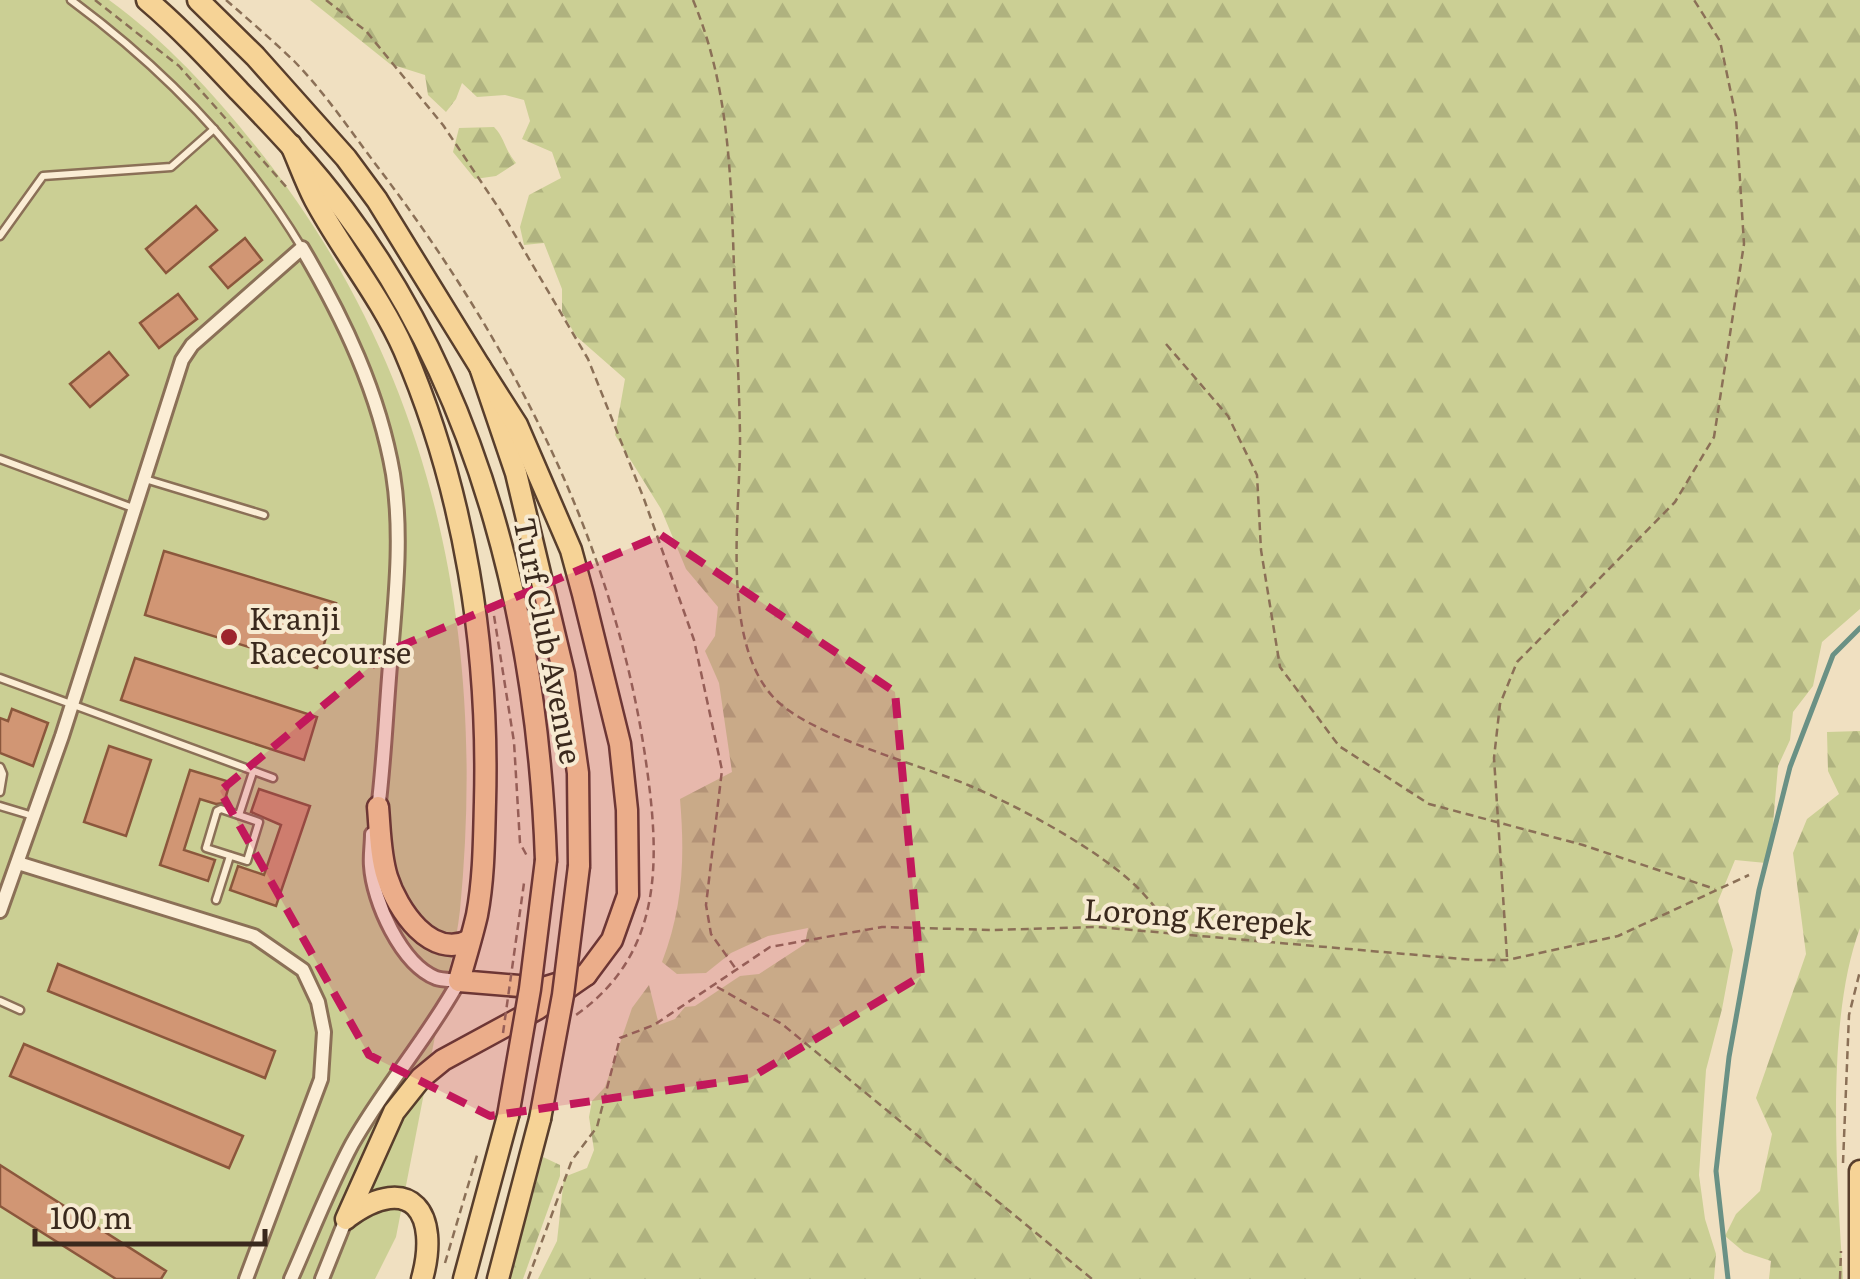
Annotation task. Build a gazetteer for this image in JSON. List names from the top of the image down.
{
  "streets": {
    "main road": ["Turf Club Avenue"],
    "path": ["Lorong Kerepek"]
  },
  "places": ["Kranji Racecourse"],
  "scale_bar": "100 m"
}
